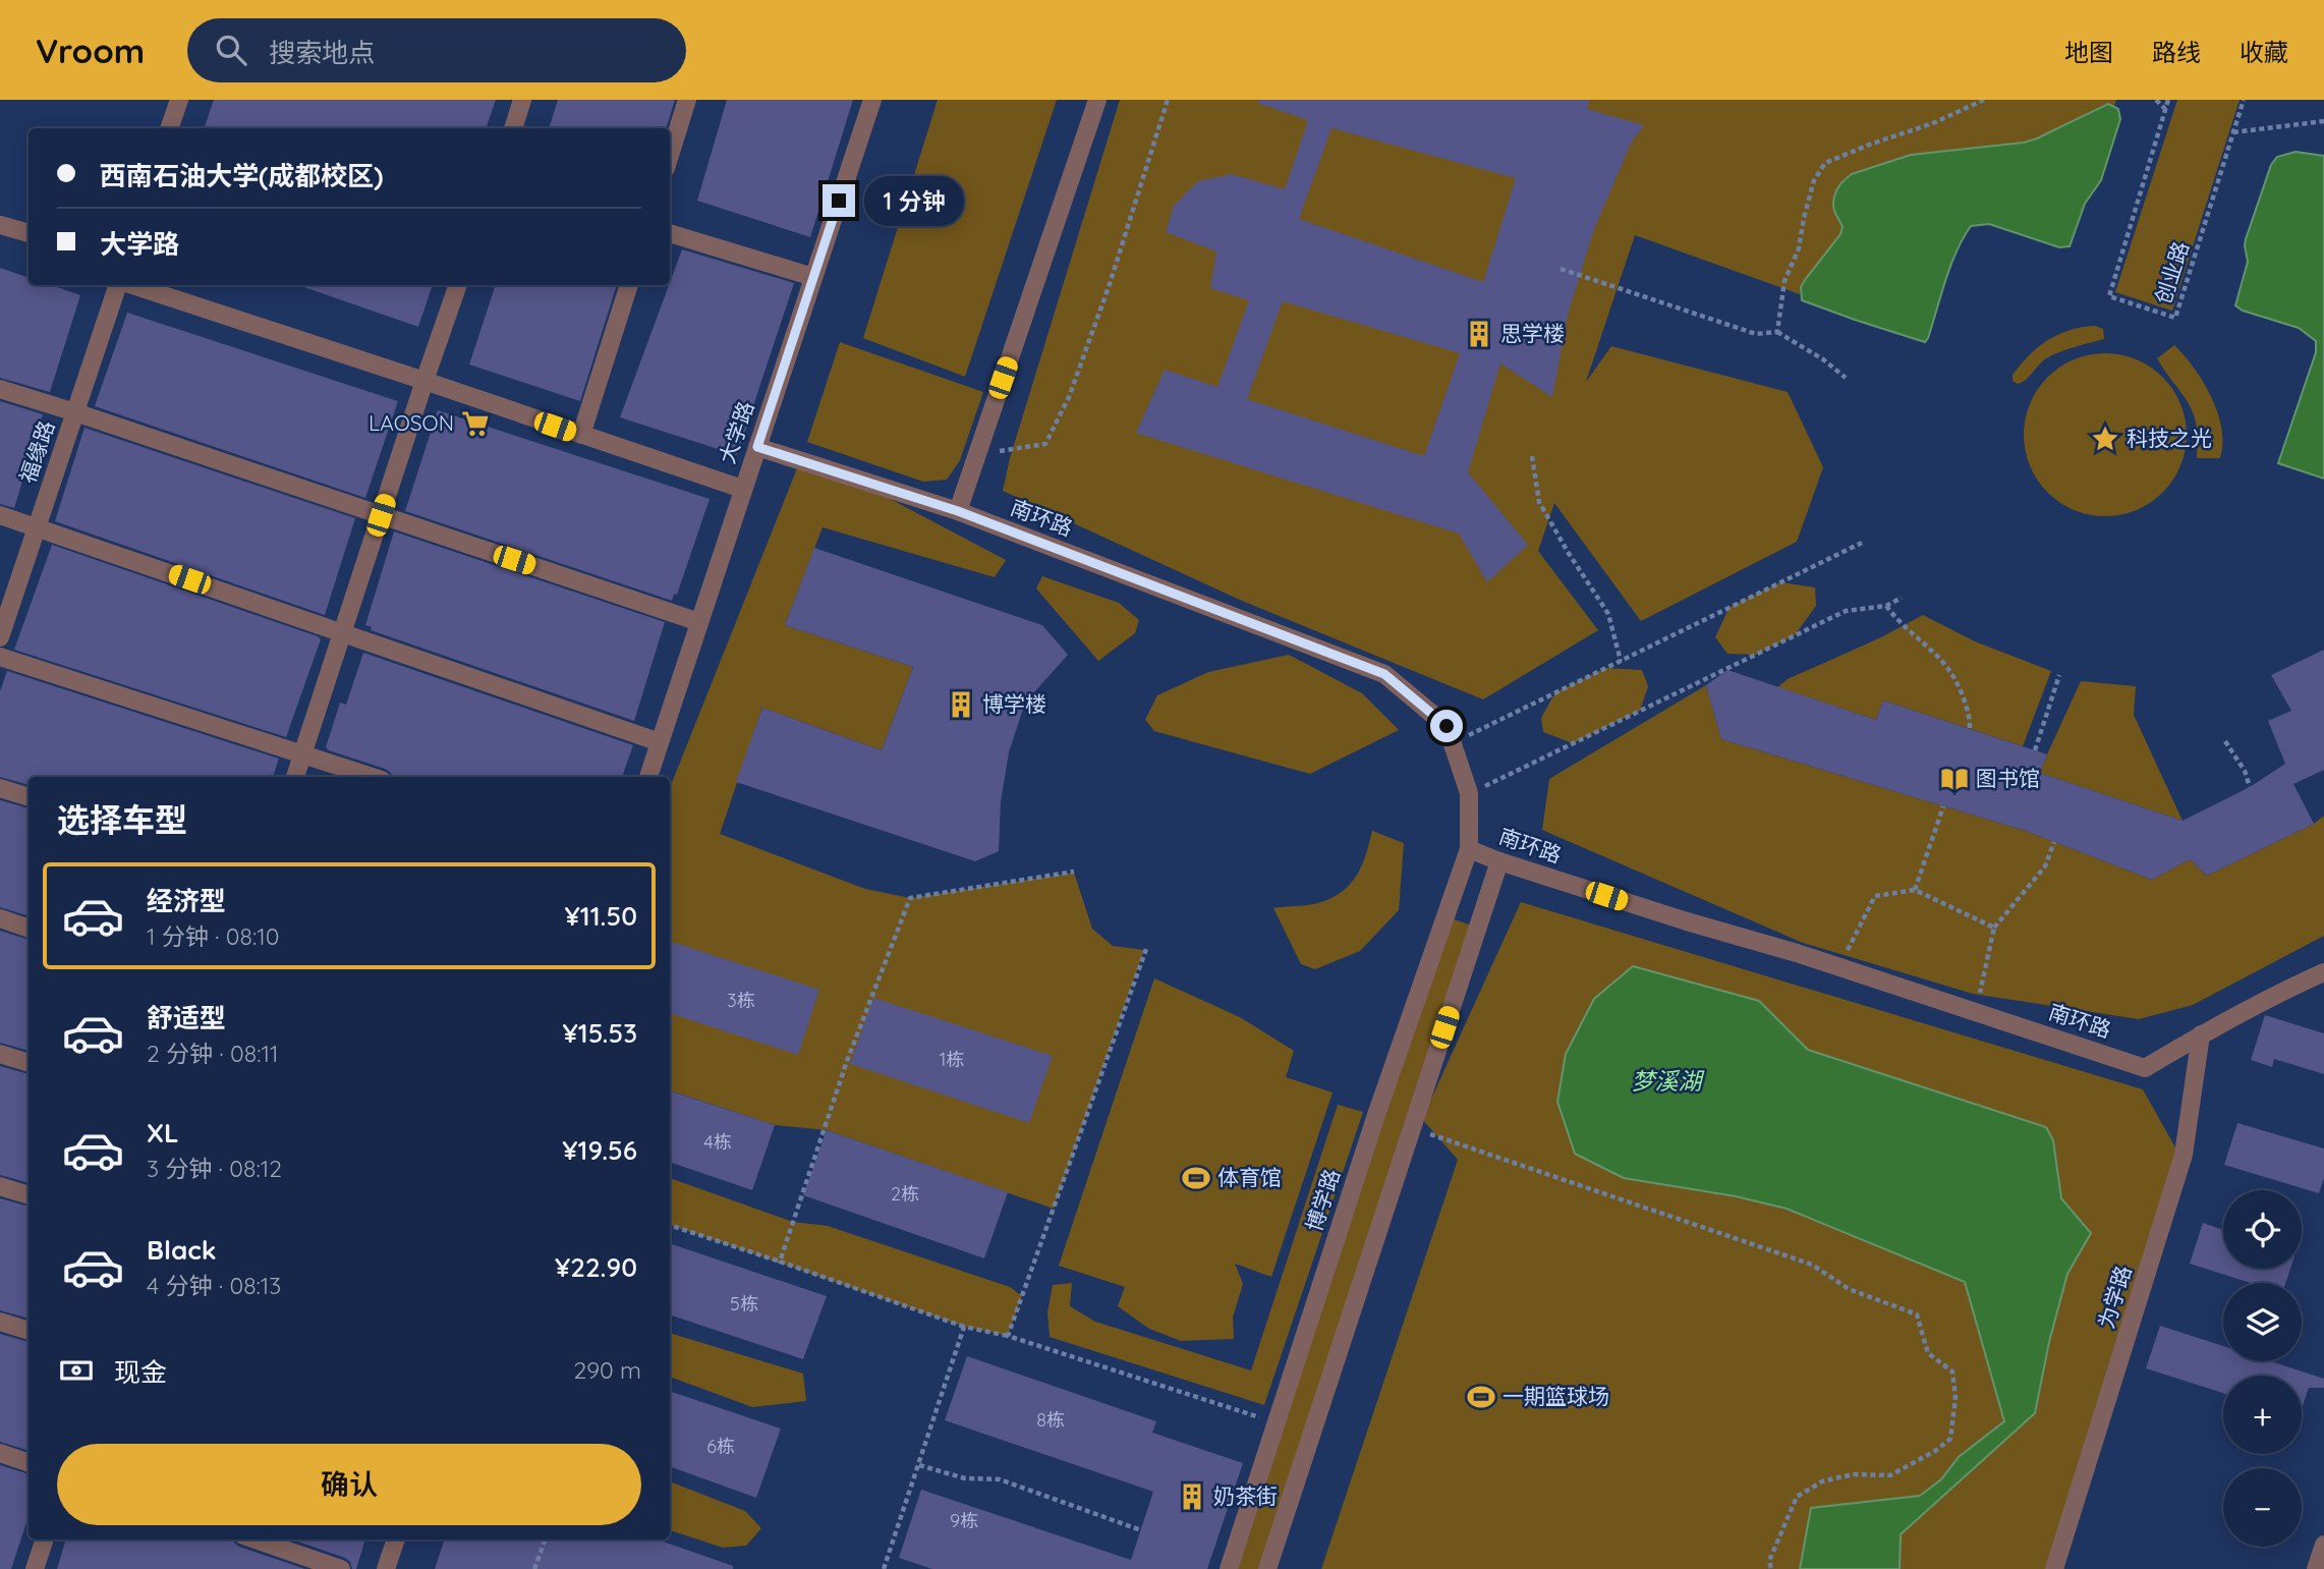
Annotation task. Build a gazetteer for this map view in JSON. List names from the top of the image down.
{
  "streets": {
    "street": [
      "大学路",
      "福缘路",
      "南环路",
      "博学路",
      "为学路"
    ],
    "path": ["创业路"]
  },
  "crossings": [
    ["大学路", "南环路"],
    ["南环路", "博学路"],
    ["南环路", "为学路"]
  ],
  "water": ["梦溪湖"],
  "places": {
    "building": ["思学楼", "博学楼", "奶茶街"],
    "supermarket": ["LAOSON"],
    "place": ["科技之光"],
    "library": ["图书馆"],
    "sports": ["体育馆", "一期篮球场"]
  },
  "house_numbers": [
    "3栋",
    "1栋",
    "4栋",
    "2栋",
    "5栋",
    "8栋",
    "6栋",
    "9栋"
  ],
  "page": {
    "header": "Vroom",
    "search": "搜索地点",
    "nav": ["地图", "路线", "收藏"],
    "banner": ["西南石油大学(成都校区)", "大学路"],
    "bubble": "1 分钟",
    "heading": "选择车型",
    "list": [
      {
        "name": "经济型",
        "note": "1 分钟 · 08:10",
        "value": "¥11.50"
      },
      {
        "name": "舒适型",
        "note": "2 分钟 · 08:11",
        "value": "¥15.53"
      },
      {
        "name": "XL",
        "note": "3 分钟 · 08:12",
        "value": "¥19.56"
      },
      {
        "name": "Black",
        "note": "4 分钟 · 08:13",
        "value": "¥22.90"
      }
    ],
    "map_buttons": ["+", "−"],
    "pay": ["现金", "290 m"],
    "buttons": "确认"
  }
}
